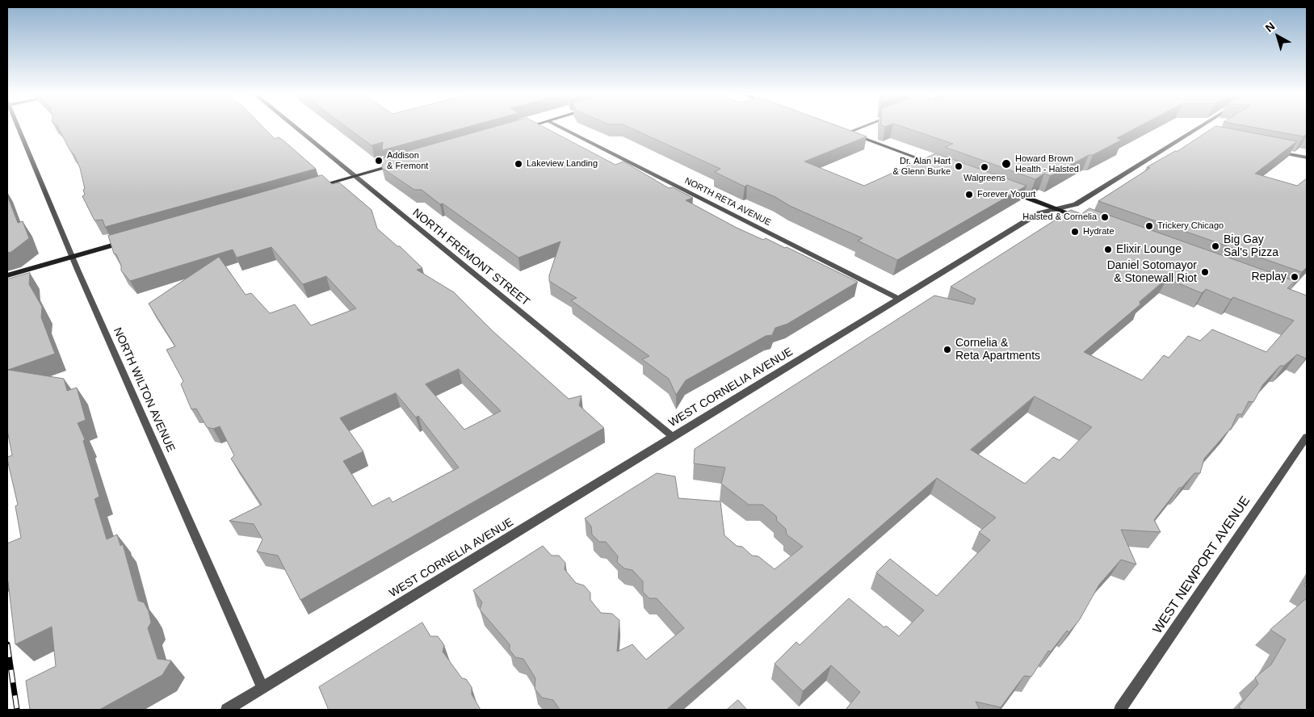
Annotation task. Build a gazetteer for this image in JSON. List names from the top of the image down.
{
  "streets": {
    "street": [
      "NORTH RETA AVENUE",
      "NORTH FREMONT STREET",
      "WEST CORNELIA AVENUE",
      "NORTH WILTON AVENUE",
      "WEST NEWPORT AVENUE"
    ]
  },
  "crossings": [
    ["NORTH RETA AVENUE", "WEST CORNELIA AVENUE"],
    ["NORTH FREMONT STREET", "WEST CORNELIA AVENUE"],
    ["WEST CORNELIA AVENUE", "NORTH WILTON AVENUE"]
  ],
  "places": [
    "Addison & Fremont",
    "Lakeview Landing",
    "Howard Brown Health - Halsted",
    "Dr. Alan Hart & Glenn Burke",
    "Walgreens",
    "Forever Yogurt",
    "Halsted & Cornelia",
    "Trickery Chicago",
    "Hydrate",
    "Big Gay Sal's Pizza",
    "Elixir Lounge",
    "Daniel Sotomayor & Stonewall Riot",
    "Replay",
    "Cornelia & Reta Apartments"
  ],
  "north": "top left"
}
